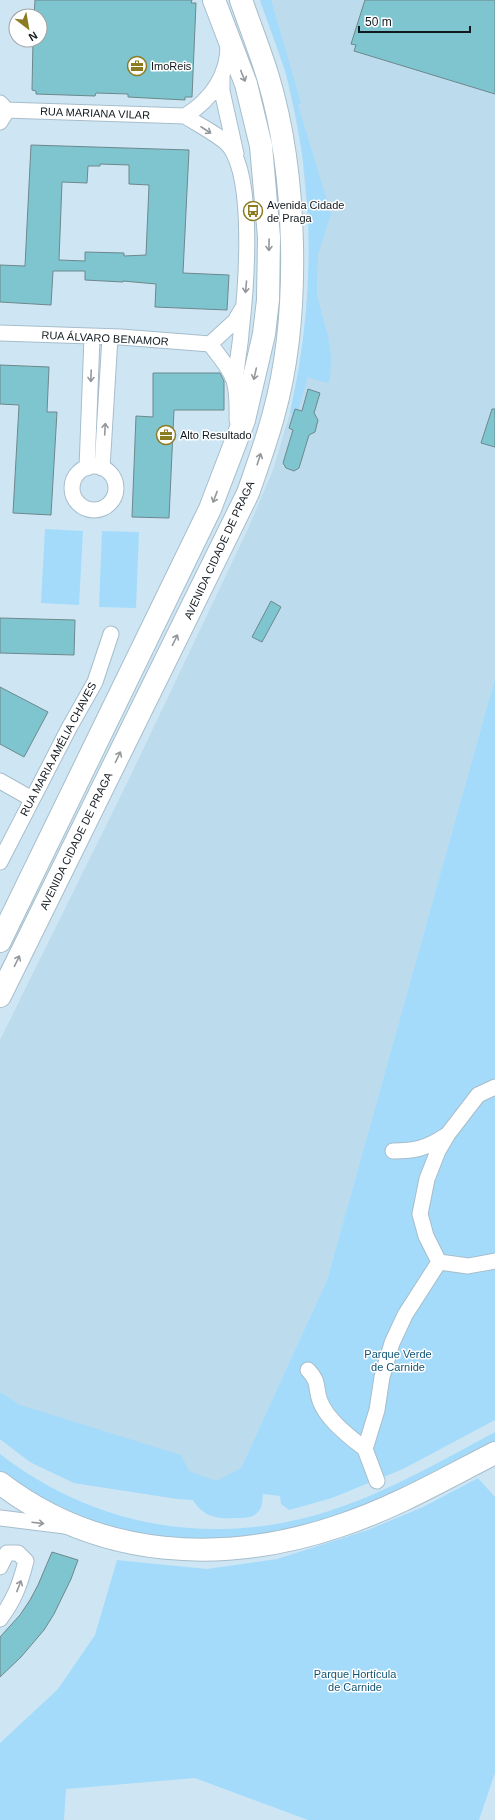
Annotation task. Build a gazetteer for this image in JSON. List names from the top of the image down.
{
  "streets": {
    "main road": ["AVENIDA CIDADE DE PRAGA"],
    "street": ["RUA MARIANA VILAR", "RUA ÁLVARO BENAMOR", "RUA MARIA AMÉLIA CHAVES"]
  },
  "parks": ["Parque Verde de Carnide", "Parque Hortícula de Carnide"],
  "places": {
    "office": ["ImoReis", "Alto Resultado"],
    "bus stop": ["Avenida Cidade de Praga"]
  },
  "scale_bar": "50 m",
  "north": "bottom right"
}
